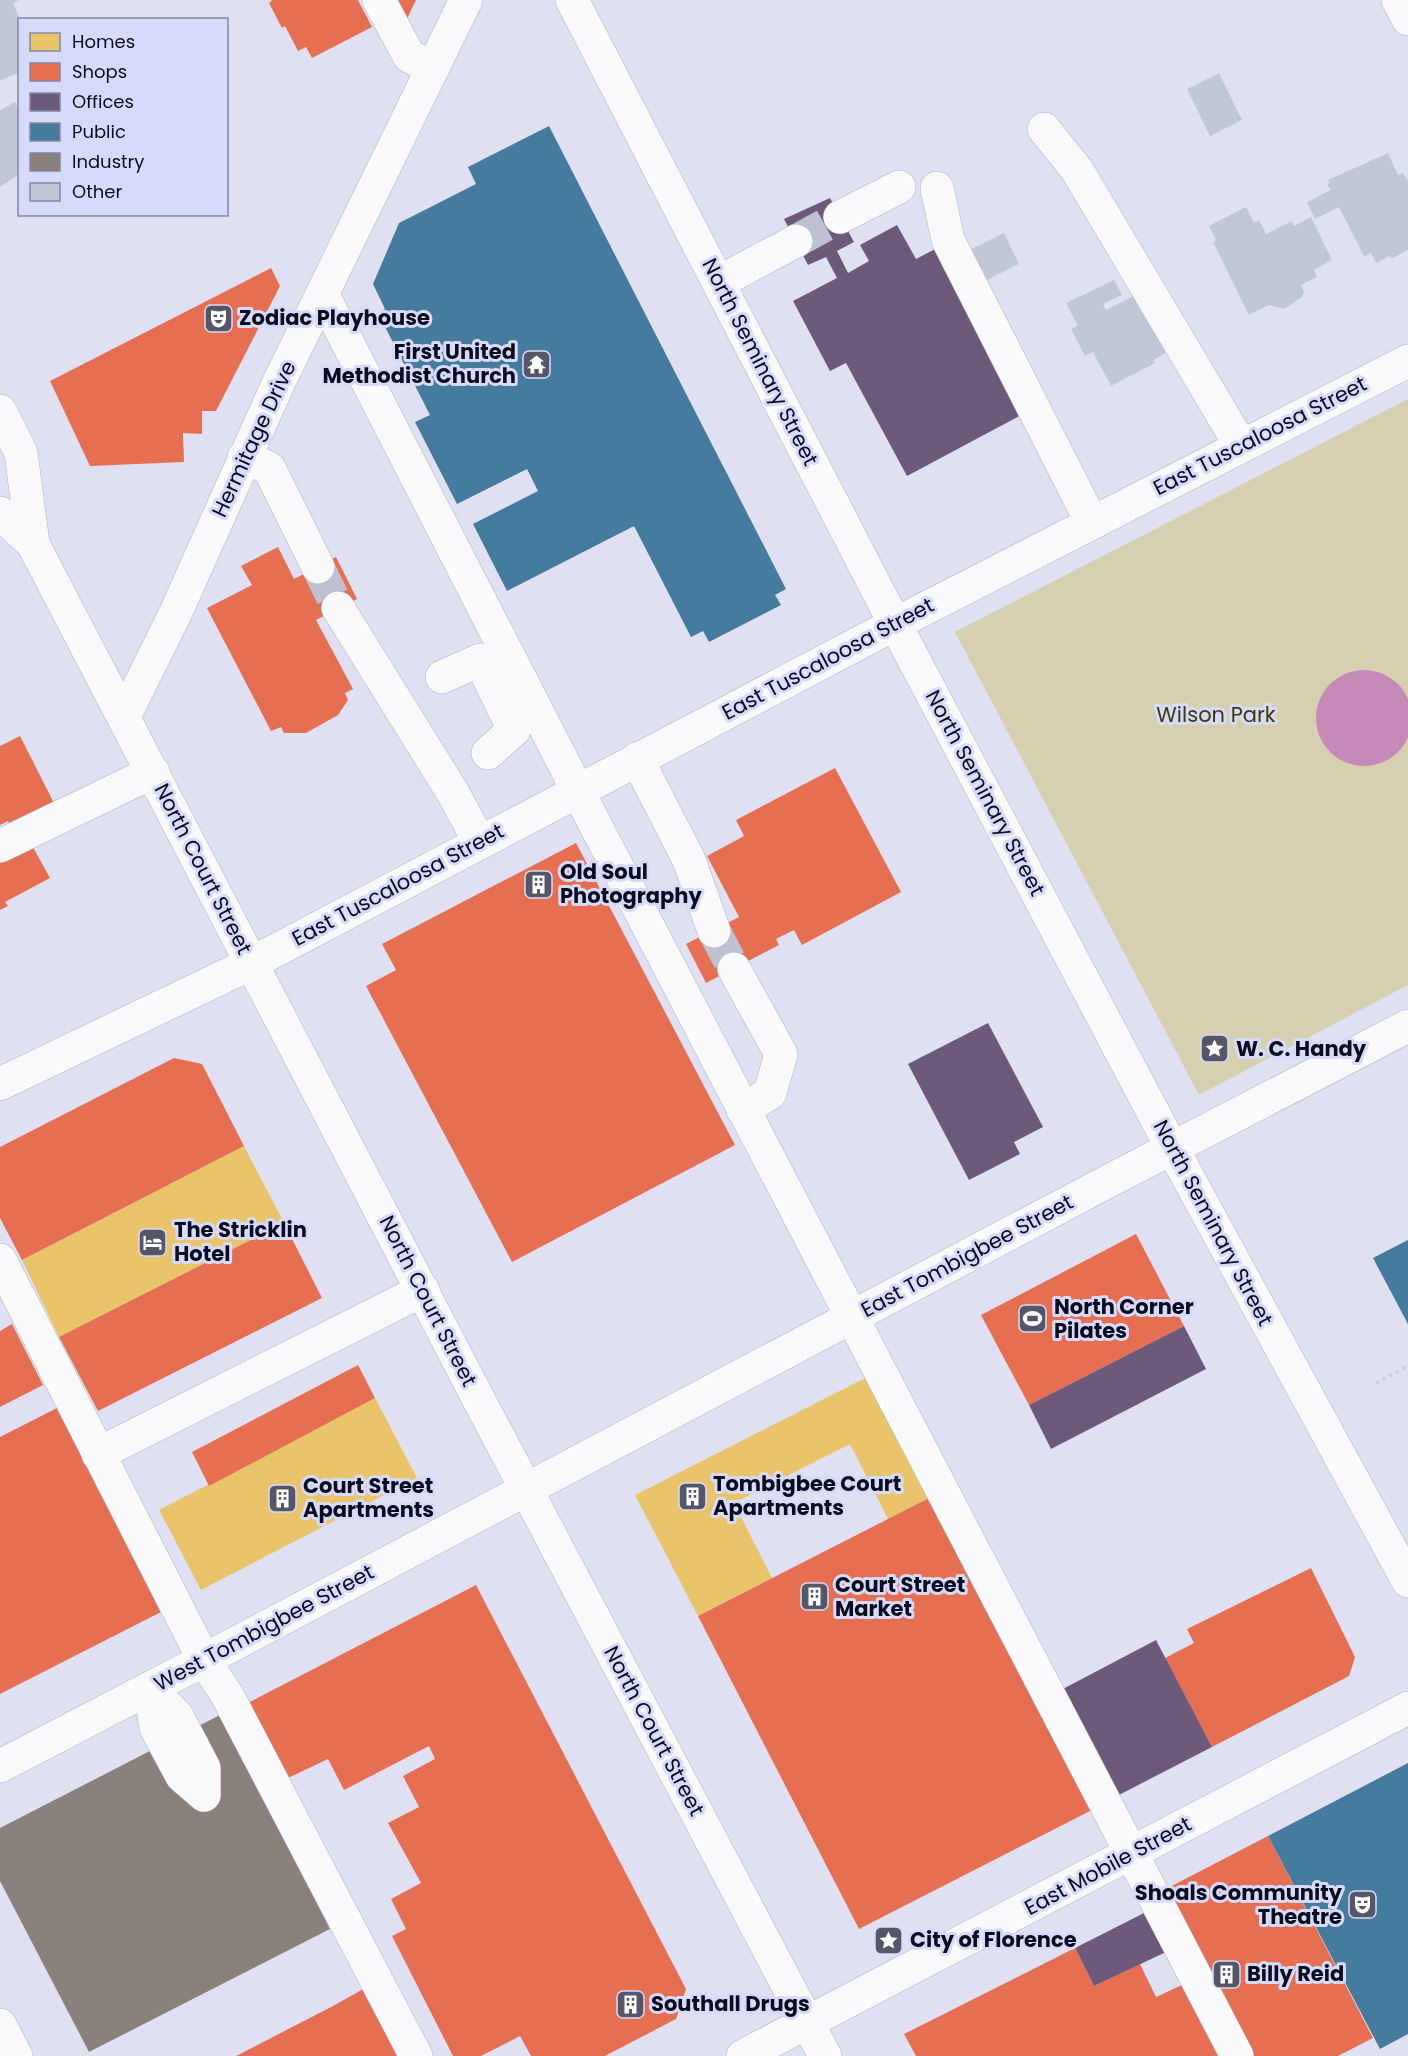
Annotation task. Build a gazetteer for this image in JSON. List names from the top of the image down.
{
  "streets": {
    "street": [
      "North Seminary Street",
      "East Tuscaloosa Street",
      "Hermitage Drive",
      "North Court Street",
      "East Tombigbee Street",
      "West Tombigbee Street",
      "East Mobile Street"
    ]
  },
  "crossings": [
    ["North Seminary Street", "East Tuscaloosa Street"],
    ["North Seminary Street", "East Tombigbee Street"],
    ["East Tuscaloosa Street", "North Court Street"],
    ["Hermitage Drive", "North Court Street"],
    ["North Court Street", "East Tombigbee Street"],
    ["North Court Street", "West Tombigbee Street"],
    ["North Court Street", "East Mobile Street"],
    ["East Tombigbee Street", "West Tombigbee Street"]
  ],
  "parks": ["Wilson Park"],
  "places": {
    "theatre": ["Zodiac Playhouse", "Shoals Community Theatre"],
    "temple": ["First United Methodist Church"],
    "building": [
      "Old Soul Photography",
      "Tombigbee Court Apartments",
      "Court Street Apartments",
      "Court Street Market",
      "Billy Reid",
      "Southall Drugs"
    ],
    "place": ["W. C. Handy", "City of Florence"],
    "hotel": ["The Stricklin Hotel"],
    "sports": ["North Corner Pilates"]
  },
  "legend": [
    "Homes",
    "Shops",
    "Offices",
    "Public",
    "Industry",
    "Other"
  ]
}
